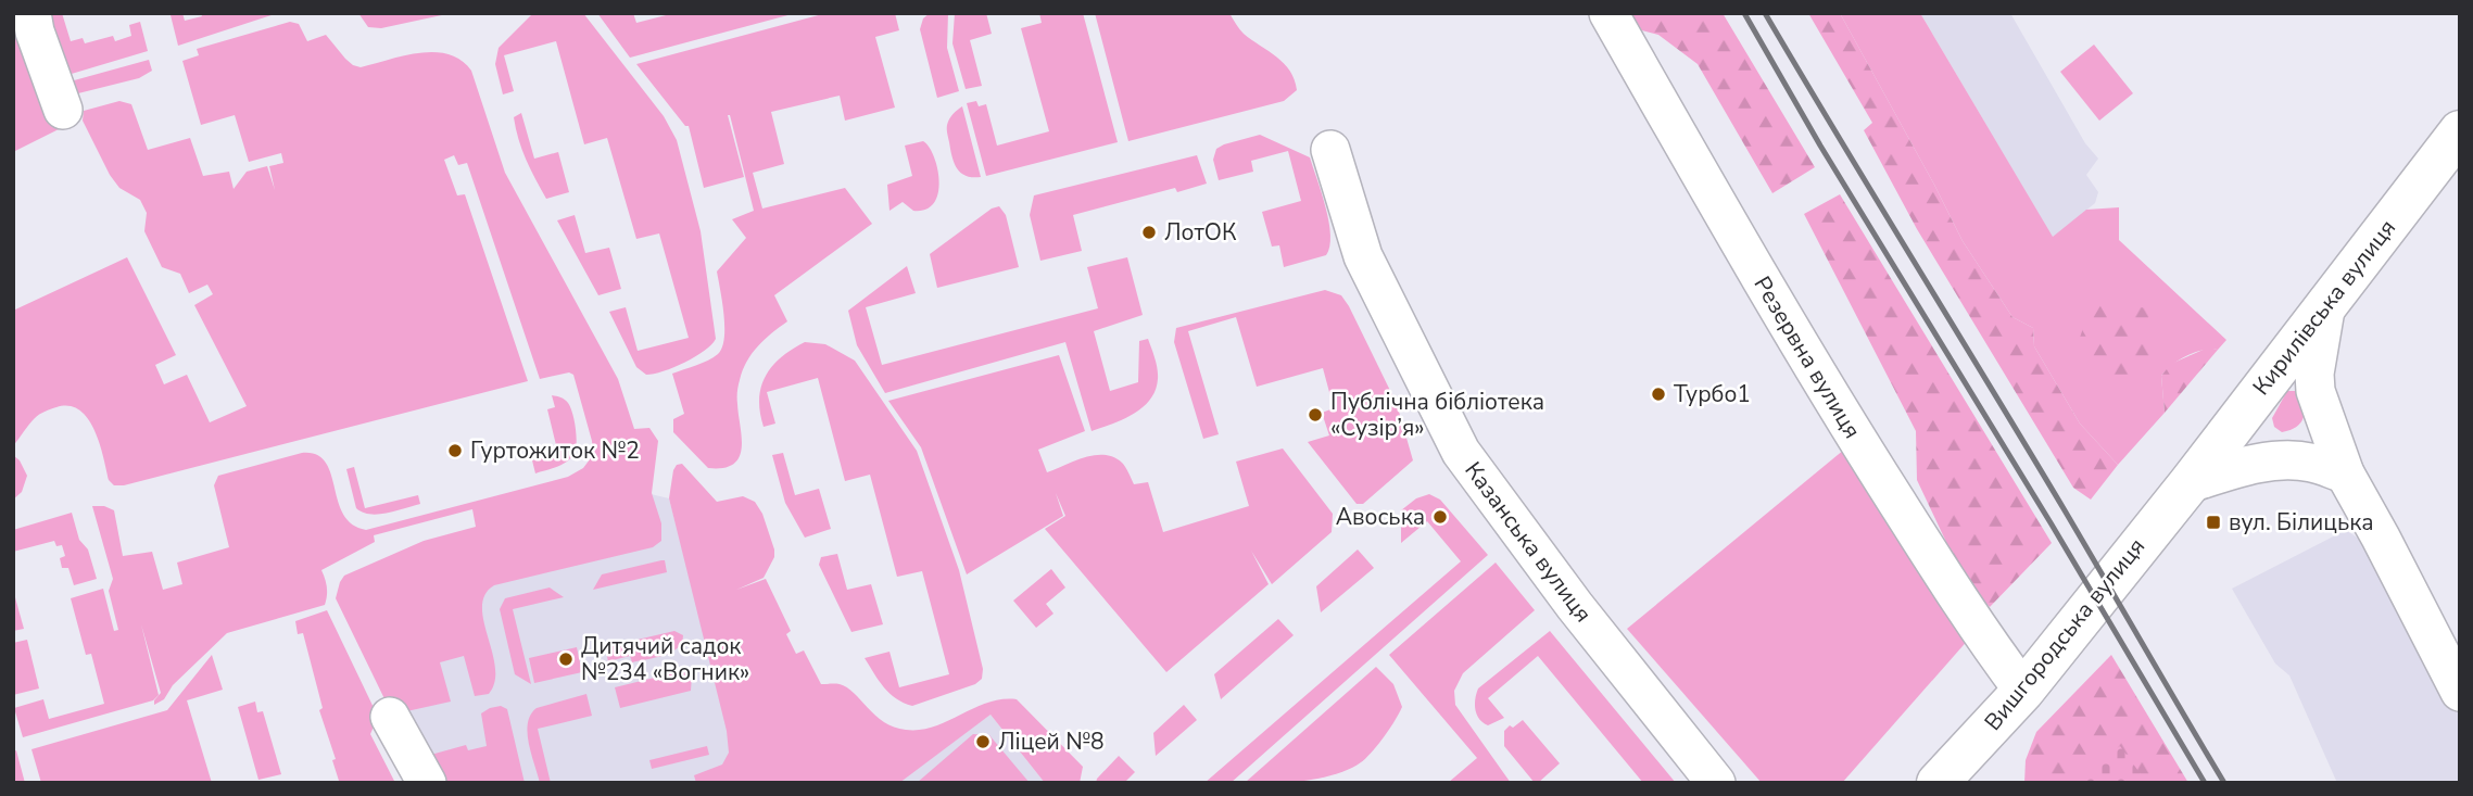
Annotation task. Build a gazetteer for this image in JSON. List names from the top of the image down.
{
  "streets": {
    "main road": ["Кирилівська вулиця", "Вишгородська вулиця"],
    "street": ["Резервна вулиця", "Казанська вулиця"]
  },
  "crossings": [
    ["Кирилівська вулиця", "Вишгородська вулиця"],
    ["Резервна вулиця", "Вишгородська вулиця"]
  ],
  "places": {
    "other": [
      "ЛотОК",
      "Турбо1",
      "Публічна бібліотека «Сузір’я»",
      "Гуртожиток №2",
      "Авоська",
      "Дитячий садок №234 «Вогник»",
      "Ліцей №8"
    ],
    "transit": ["вул. Білицька"]
  }
}
